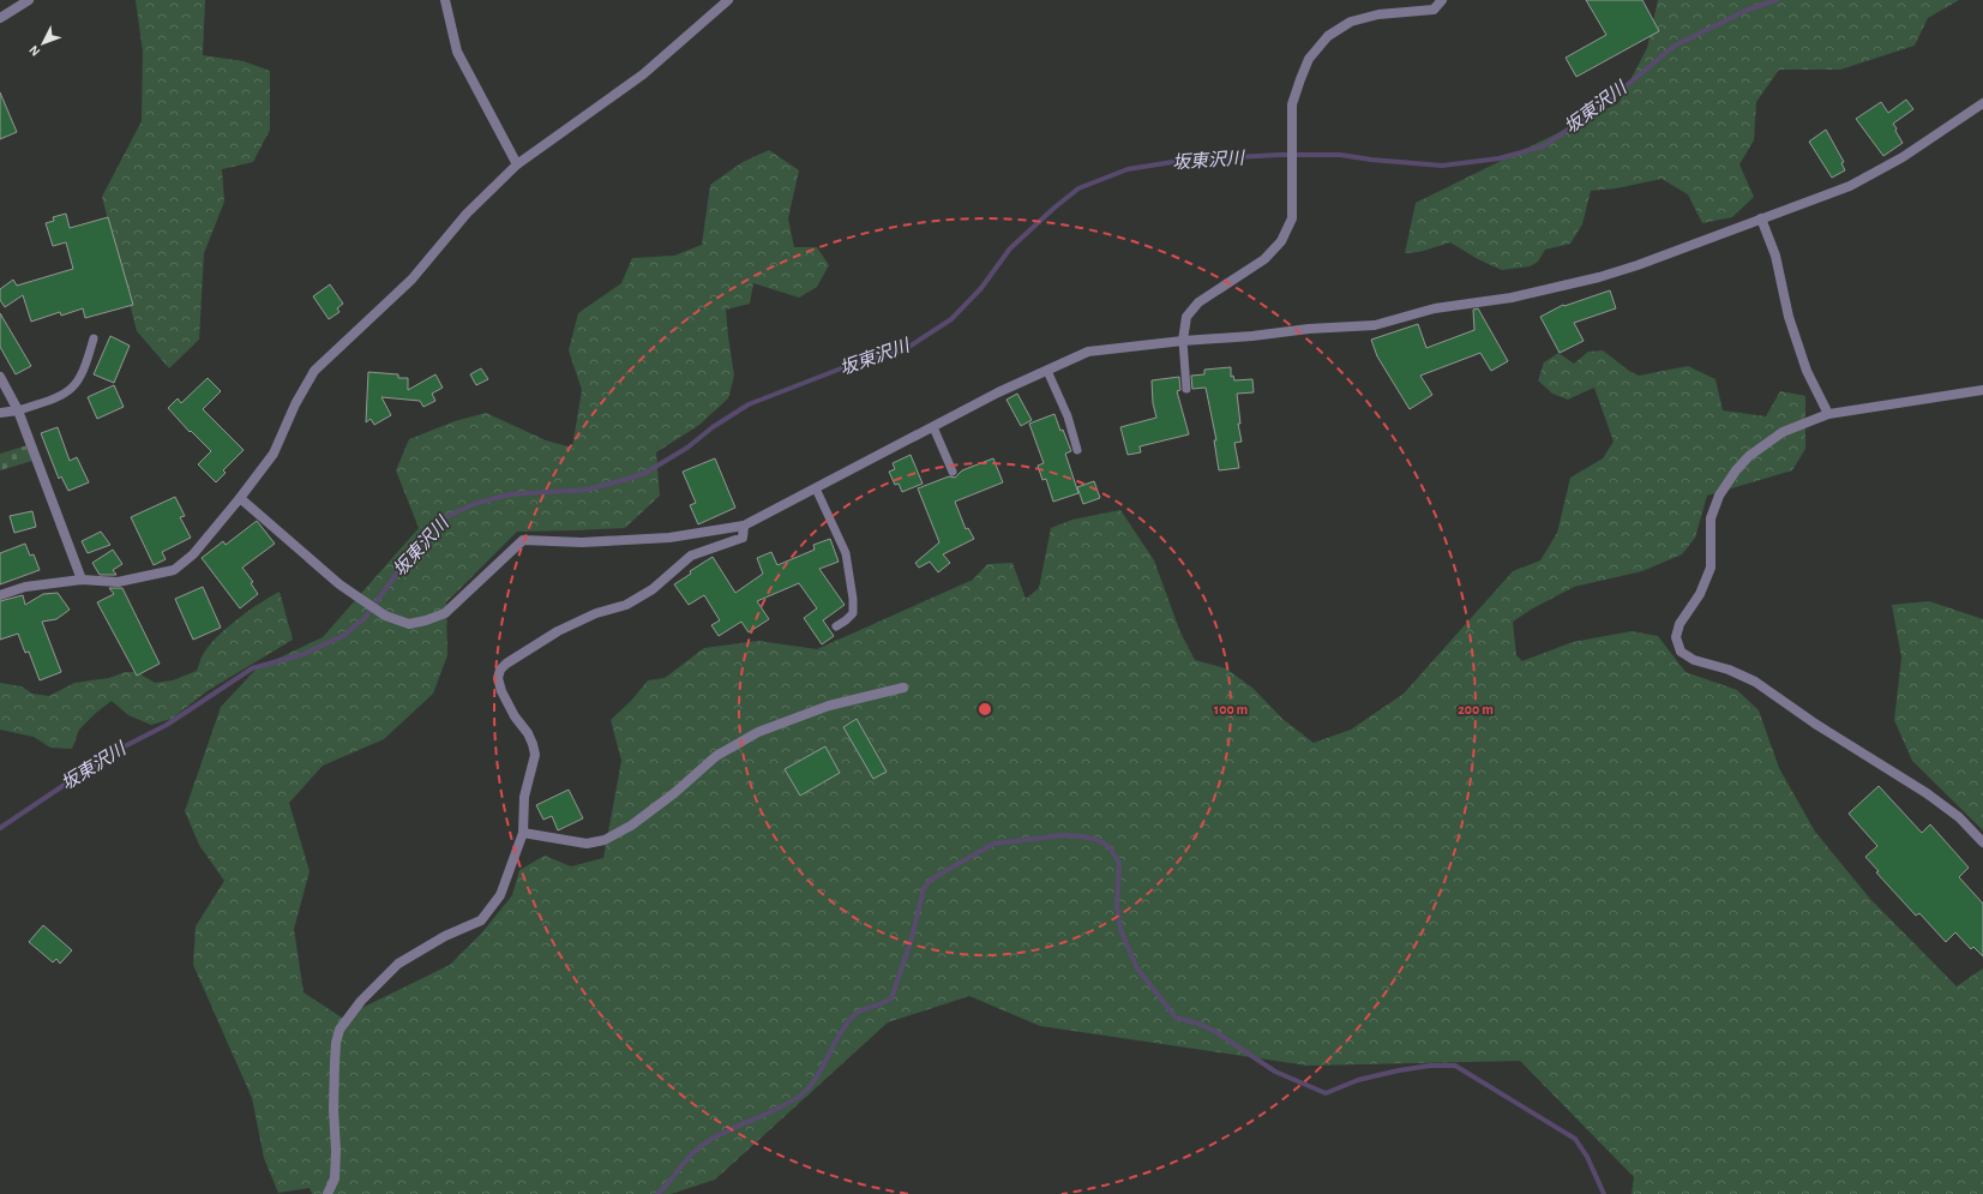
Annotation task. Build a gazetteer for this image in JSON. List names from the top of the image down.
{
  "water": ["坂東沢川"],
  "north": "bottom left",
  "rings": ["100 m", "200 m"]
}
